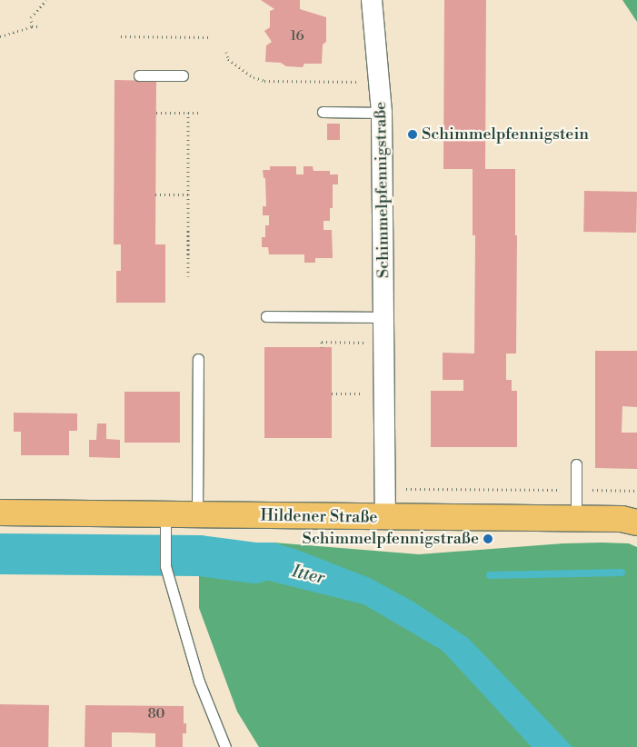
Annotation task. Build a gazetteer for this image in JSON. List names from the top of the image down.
{
  "streets": {
    "main road": ["Hildener Straße"],
    "street": ["Schimmelpfennigstraße"]
  },
  "crossings": [
    ["Schimmelpfennigstraße", "Hildener Straße"]
  ],
  "water": ["Itter"],
  "places": ["Schimmelpfennigstein", "Schimmelpfennigstraße"],
  "house_numbers": ["16", "80"]
}
